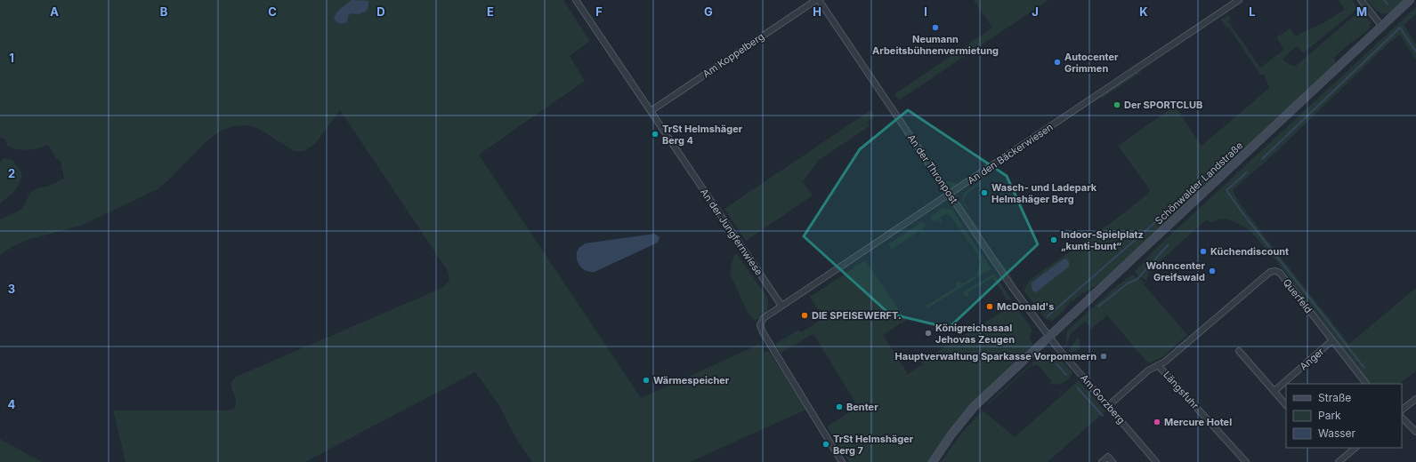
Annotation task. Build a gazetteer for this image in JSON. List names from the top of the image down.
{
  "streets": {
    "main road": ["Schönwalder Landstraße"],
    "street": [
      "Am Koppelberg",
      "An den Bäckerwiesen",
      "An der Thronpost",
      "An der Jungfernwiese",
      "Querfeld",
      "Anger",
      "Längsfuhr",
      "Am Gorzberg"
    ]
  },
  "crossings": [
    ["Am Koppelberg", "An der Jungfernwiese"],
    ["An den Bäckerwiesen", "An der Thronpost"],
    ["An den Bäckerwiesen", "An der Jungfernwiese"],
    ["An der Thronpost", "Schönwalder Landstraße"],
    ["An der Thronpost", "Am Gorzberg"],
    ["Schönwalder Landstraße", "Am Gorzberg"],
    ["Querfeld", "Anger"],
    ["Querfeld", "Längsfuhr"]
  ],
  "places": [
    "Neumann Arbeitsbühnenvermietung",
    "Autocenter Grimmen",
    "Der SPORTCLUB",
    "TrSt Helmshäger Berg 4",
    "Wasch- und Ladepark Helmshäger Berg",
    "Indoor-Spielplatz „kunti-bunt“",
    "Küchendiscount",
    "Wohncenter Greifswald",
    "McDonald's",
    "DIE SPEISEWERFT.",
    "Königreichssaal Jehovas Zeugen",
    "Hauptverwaltung Sparkasse Vorpommern",
    "Wärmespeicher",
    "Benter",
    "Mercure Hotel",
    "TrSt Helmshäger Berg 7"
  ],
  "legend": ["Straße", "Park", "Wasser"],
  "grid": {
    "columns": [
      "A",
      "B",
      "C",
      "D",
      "E",
      "F",
      "G",
      "H",
      "I",
      "J",
      "K",
      "L",
      "M"
    ],
    "rows": [
      "1",
      "2",
      "3",
      "4"
    ]
  }
}
